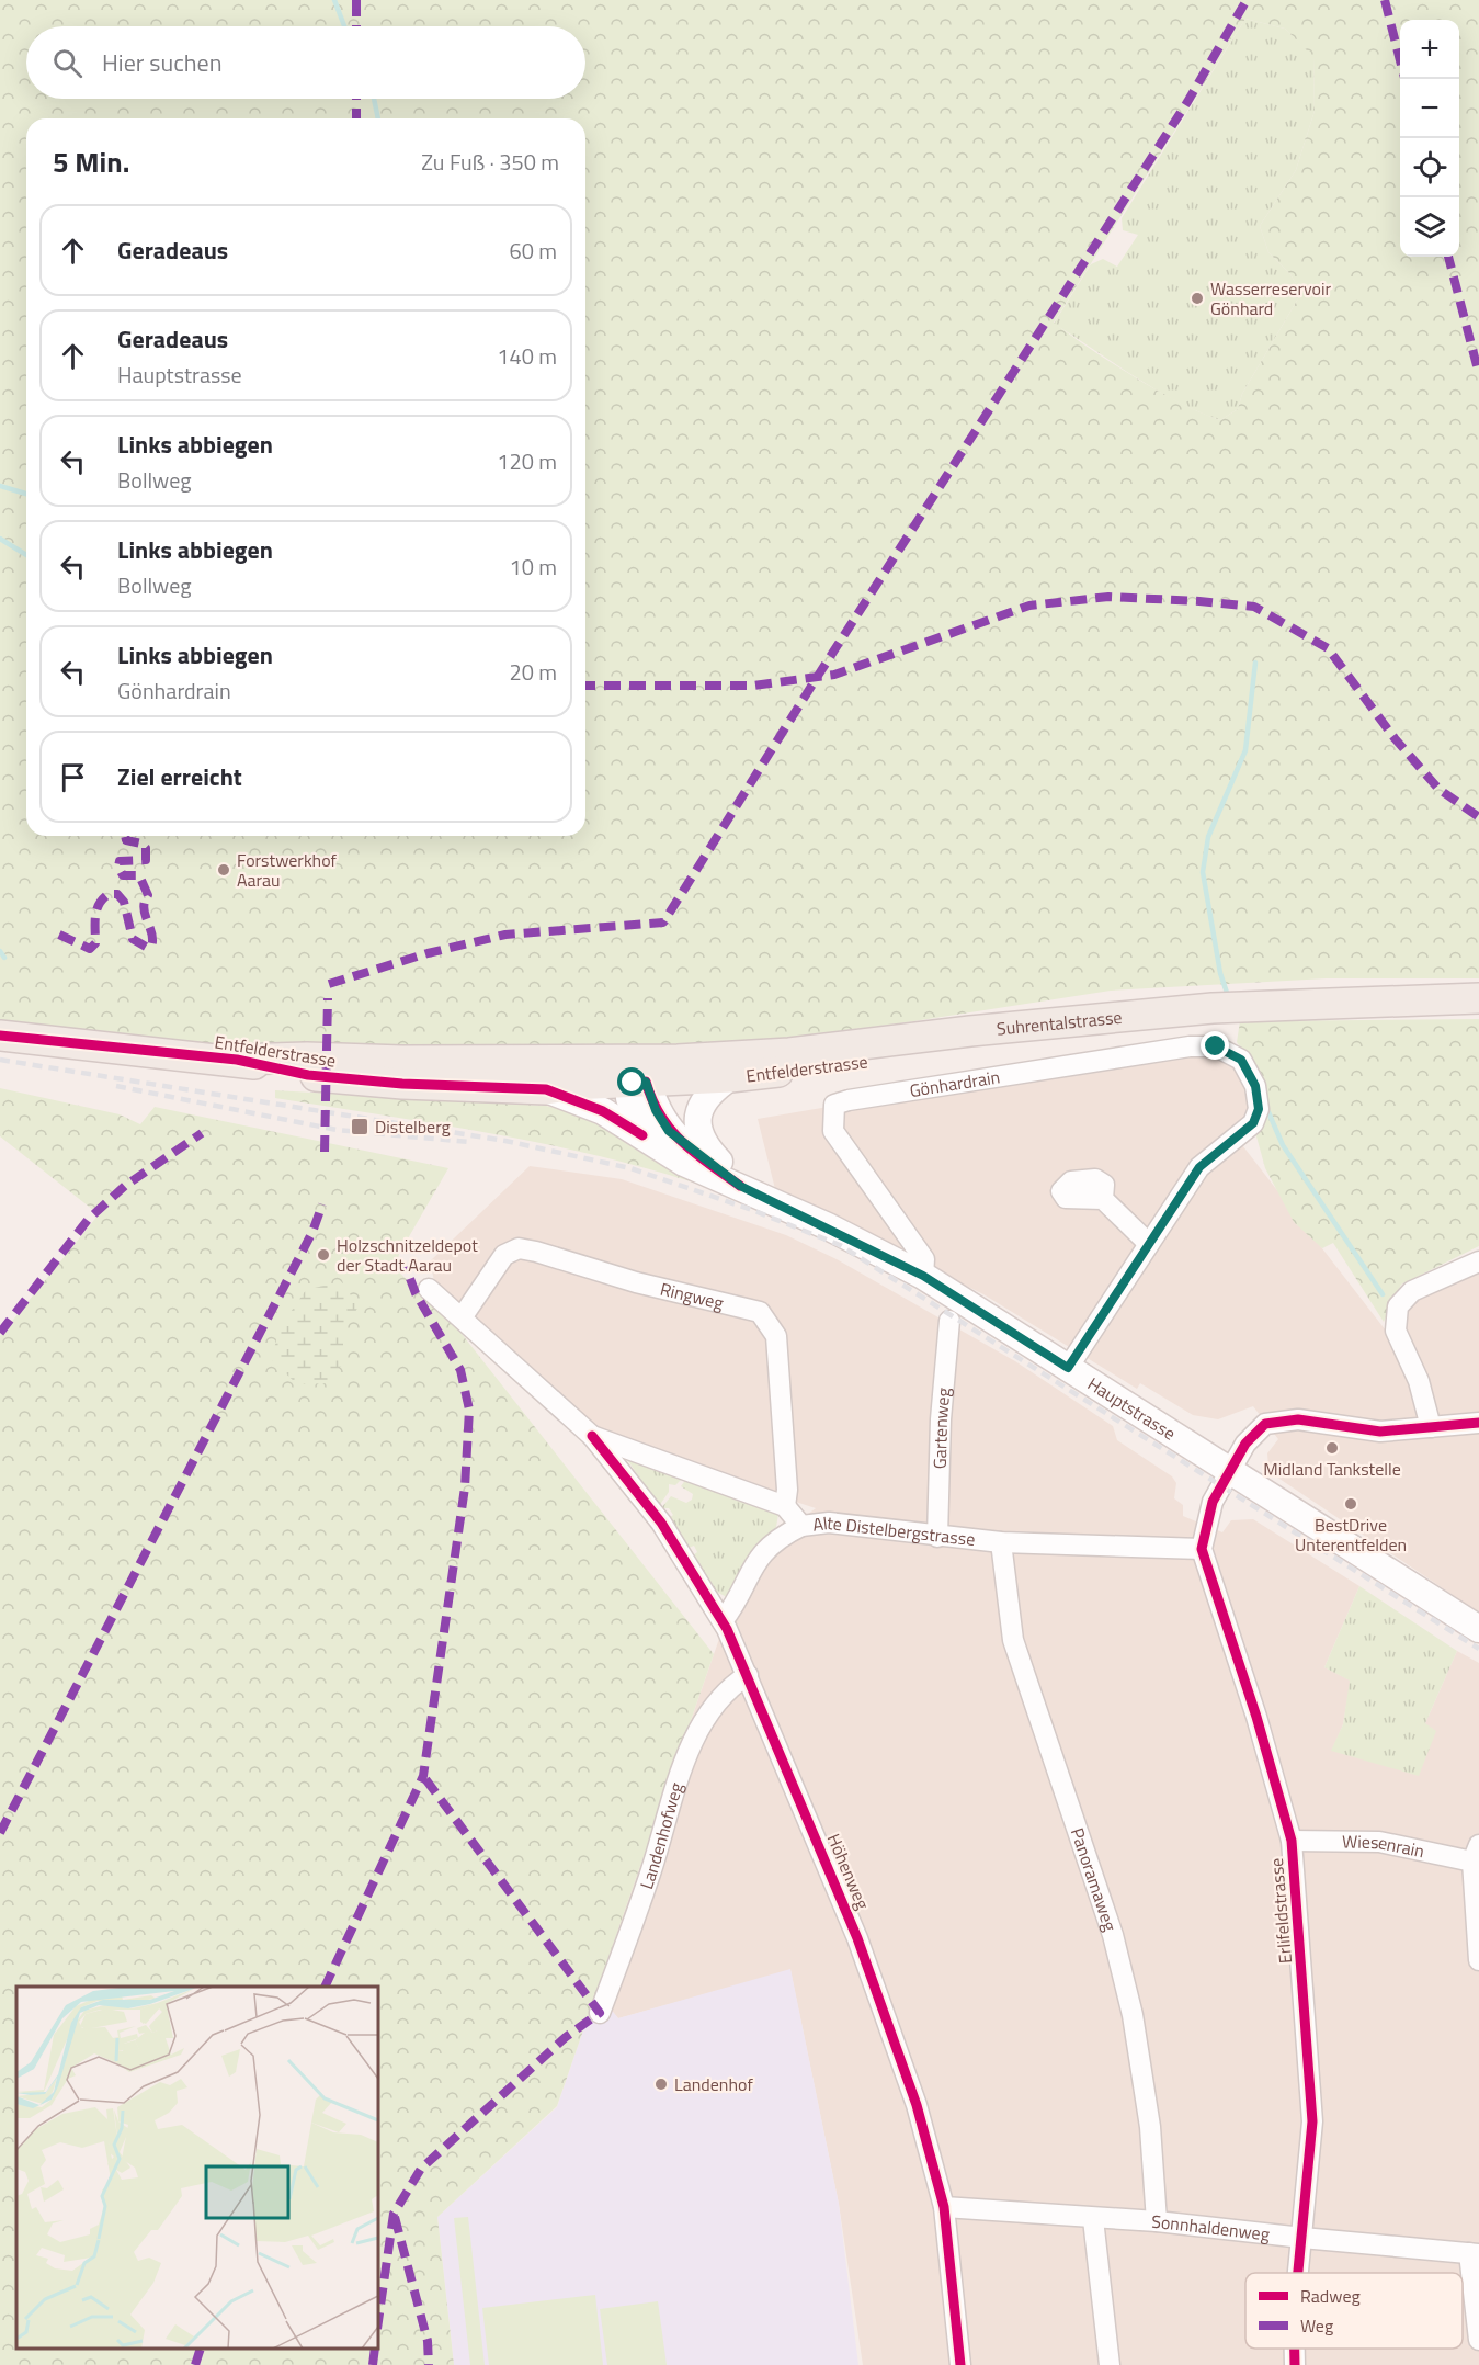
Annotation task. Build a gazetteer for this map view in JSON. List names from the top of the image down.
{
  "streets": {
    "main road": ["Suhrentalstrasse", "Entfelderstrasse", "Hauptstrasse"],
    "street": [
      "Gönhardrain",
      "Ringweg",
      "Gartenweg",
      "Alte Distelbergstrasse",
      "Landenhofweg",
      "Wiesenrain",
      "Höhenweg",
      "Panoramaweg",
      "Erlifeldstrasse",
      "Sonnhaldenweg"
    ]
  },
  "crossings": [
    ["Suhrentalstrasse", "Entfelderstrasse"],
    ["Gönhardrain", "Hauptstrasse"],
    ["Ringweg", "Alte Distelbergstrasse"],
    ["Gartenweg", "Alte Distelbergstrasse"],
    ["Alte Distelbergstrasse", "Höhenweg"],
    ["Alte Distelbergstrasse", "Panoramaweg"],
    ["Alte Distelbergstrasse", "Erlifeldstrasse"],
    ["Landenhofweg", "Höhenweg"],
    ["Wiesenrain", "Erlifeldstrasse"],
    ["Höhenweg", "Sonnhaldenweg"],
    ["Panoramaweg", "Sonnhaldenweg"],
    ["Erlifeldstrasse", "Sonnhaldenweg"]
  ],
  "places": {
    "other": [
      "Wasserreservoir Gönhard",
      "Forstwerkhof Aarau",
      "Holzschnitzeldepot der Stadt Aarau",
      "Midland Tankstelle",
      "BestDrive Unterentfelden",
      "Landenhof"
    ],
    "transit": ["Distelberg"]
  },
  "legend": ["Radweg", "Weg"],
  "page": {
    "map_buttons": ["+", "−"],
    "search": "Hier suchen",
    "heading": ["5 Min.", "Zu Fuß · 350 m"],
    "list": [
      ["Geradeaus", "60 m"],
      ["Geradeaus", "Hauptstrasse", "140 m"],
      ["Links abbiegen", "Bollweg", "120 m"],
      ["Links abbiegen", "Bollweg", "10 m"],
      ["Links abbiegen", "Gönhardrain", "20 m"],
      "Ziel erreicht"
    ]
  }
}
